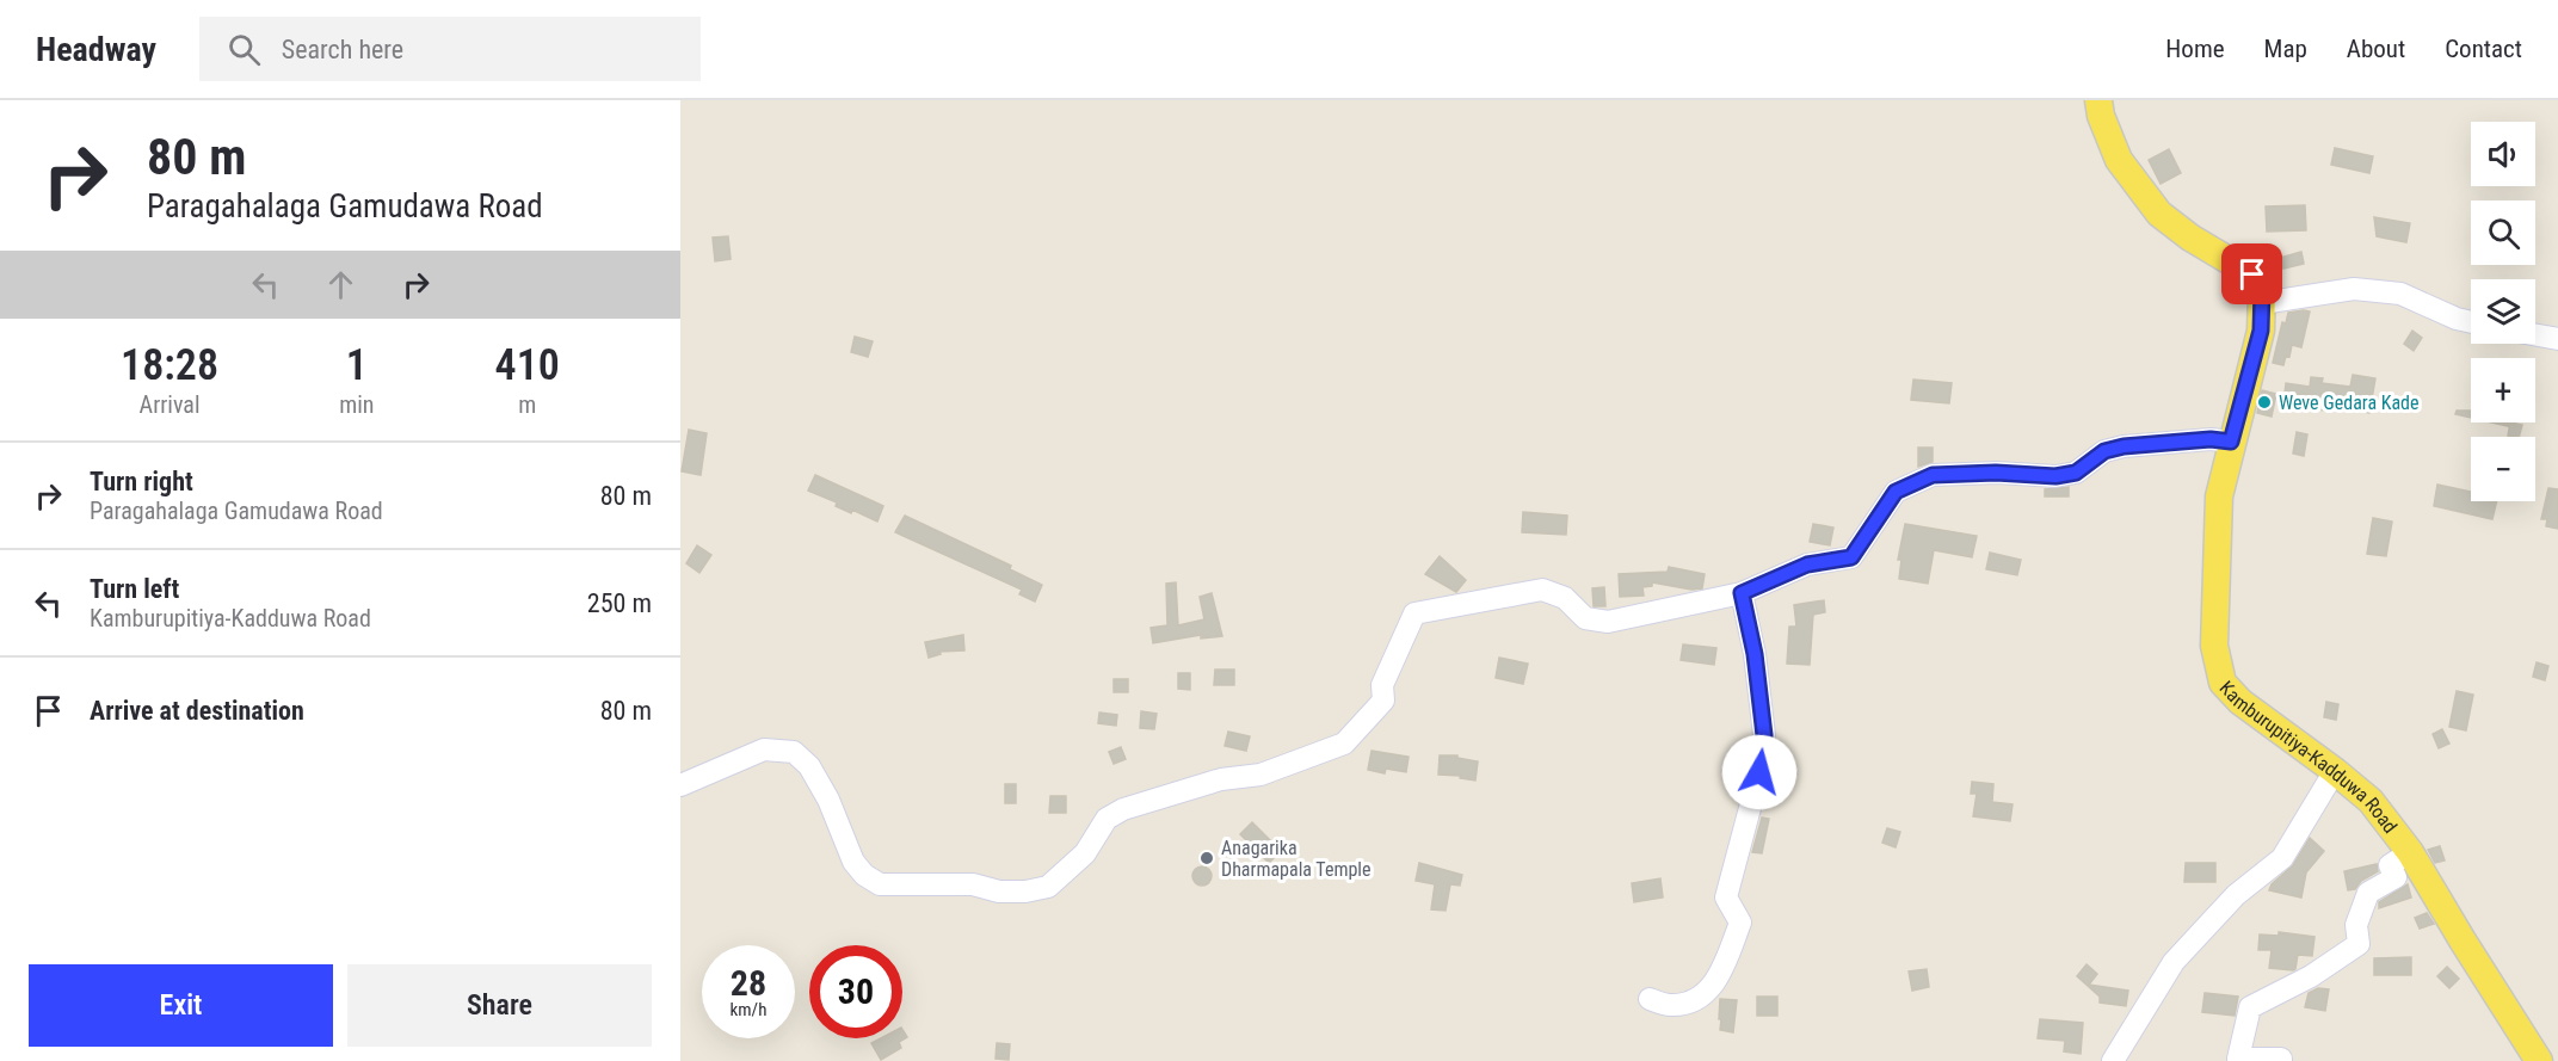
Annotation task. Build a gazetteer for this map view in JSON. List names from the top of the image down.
{
  "streets": {
    "main road": ["Kamburupitiya-Kadduwa Road"]
  },
  "places": ["Weve Gedara Kade", "Anagarika Dharmapala Temple"],
  "page": {
    "header": "Headway",
    "search": "Search here",
    "nav": [
      "Home",
      "Map",
      "About",
      "Contact"
    ],
    "turn": ["80 m", "Paragahalaga Gamudawa Road"],
    "map_buttons": ["+", "−"],
    "eta": [
      "18:28",
      "Arrival",
      "1",
      "min",
      "410",
      "m"
    ],
    "list": [
      {
        "name": "Turn right",
        "note": "Paragahalaga Gamudawa Road",
        "value": "80 m"
      },
      {
        "name": "Turn left",
        "note": "Kamburupitiya-Kadduwa Road",
        "value": "250 m"
      },
      {
        "name": "Arrive at destination",
        "value": "80 m"
      }
    ],
    "speed": "28 km/h",
    "limit": "30",
    "buttons": ["Exit", "Share"]
  }
}
